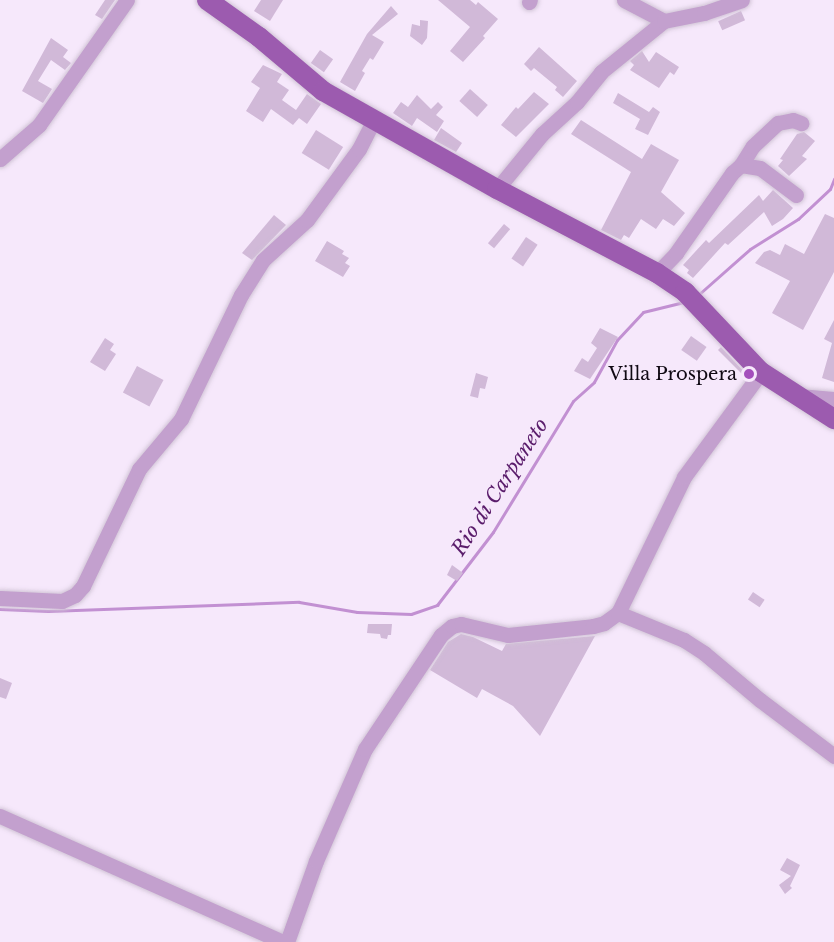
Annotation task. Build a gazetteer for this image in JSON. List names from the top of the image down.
{
  "water": ["Rio di Carpaneto"],
  "places": ["Villa Prospera"]
}
